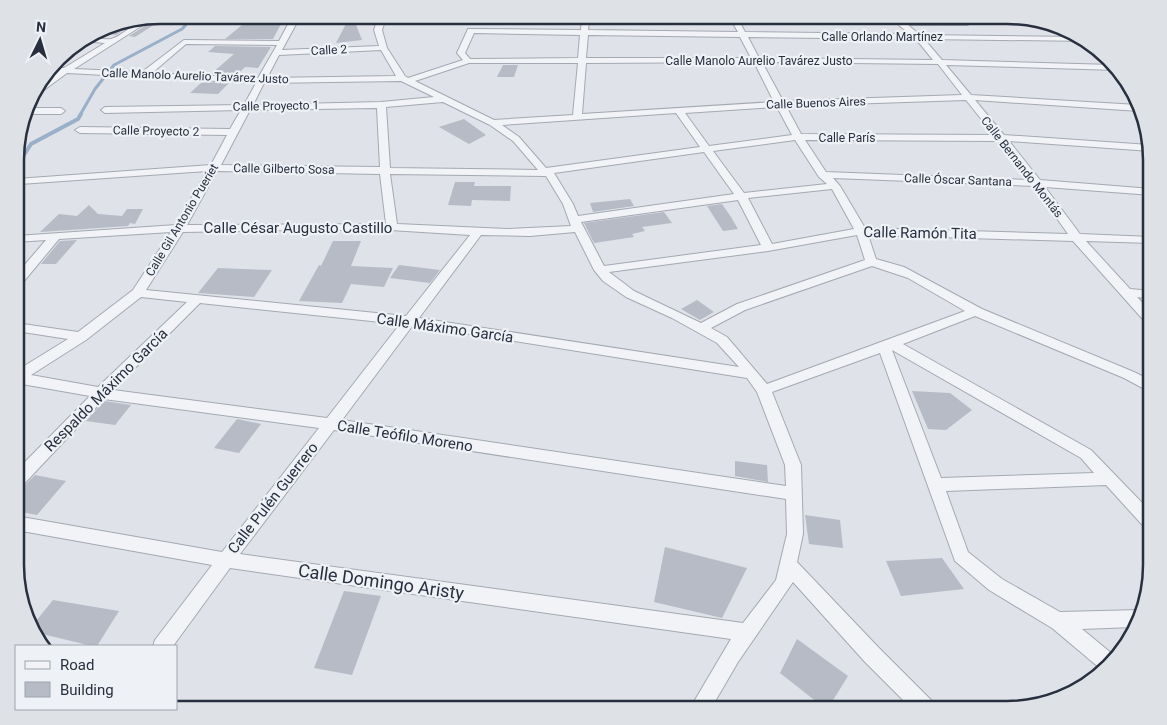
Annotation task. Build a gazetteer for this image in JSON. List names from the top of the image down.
{
  "streets": {
    "street": [
      "Calle Orlando Martínez",
      "Calle 2",
      "Calle Manolo Aurelio Tavárez Justo",
      "Calle Buenos Aires",
      "Calle Proyecto 1",
      "Calle Proyecto 2",
      "Calle París",
      "Calle Bernando Montás",
      "Calle Gilberto Sosa",
      "Calle Óscar Santana",
      "Calle Gil Antonio Pueriet",
      "Calle César Augusto Castillo",
      "Calle Ramón Tita",
      "Calle Máximo García",
      "Respaldo Máximo García",
      "Calle Teófilo Moreno",
      "Calle Pulén Guerrero",
      "Calle Domingo Aristy"
    ]
  },
  "crossings": [
    ["Calle Orlando Martínez", "Calle Manolo Aurelio Tavárez Justo"],
    ["Calle Orlando Martínez", "Calle Bernando Montás"],
    ["Calle 2", "Calle Manolo Aurelio Tavárez Justo"],
    ["Calle 2", "Calle Gil Antonio Pueriet"],
    ["Calle Manolo Aurelio Tavárez Justo", "Calle Bernando Montás"],
    ["Calle Manolo Aurelio Tavárez Justo", "Calle Gil Antonio Pueriet"],
    ["Calle Buenos Aires", "Calle Bernando Montás"],
    ["Calle Proyecto 1", "Calle Gil Antonio Pueriet"],
    ["Calle Proyecto 2", "Calle Gil Antonio Pueriet"],
    ["Calle París", "Calle Bernando Montás"],
    ["Calle París", "Calle Gilberto Sosa"],
    ["Calle Bernando Montás", "Calle Óscar Santana"],
    ["Calle Bernando Montás", "Calle Ramón Tita"],
    ["Calle Gilberto Sosa", "Calle Gil Antonio Pueriet"],
    ["Calle Gil Antonio Pueriet", "Calle César Augusto Castillo"],
    ["Calle Gil Antonio Pueriet", "Calle Máximo García"],
    ["Calle César Augusto Castillo", "Calle Pulén Guerrero"],
    ["Calle Máximo García", "Respaldo Máximo García"],
    ["Calle Máximo García", "Calle Pulén Guerrero"],
    ["Respaldo Máximo García", "Calle Teófilo Moreno"],
    ["Calle Teófilo Moreno", "Calle Pulén Guerrero"],
    ["Calle Pulén Guerrero", "Calle Domingo Aristy"]
  ],
  "legend": ["Road", "Building"],
  "north": "top"
}
